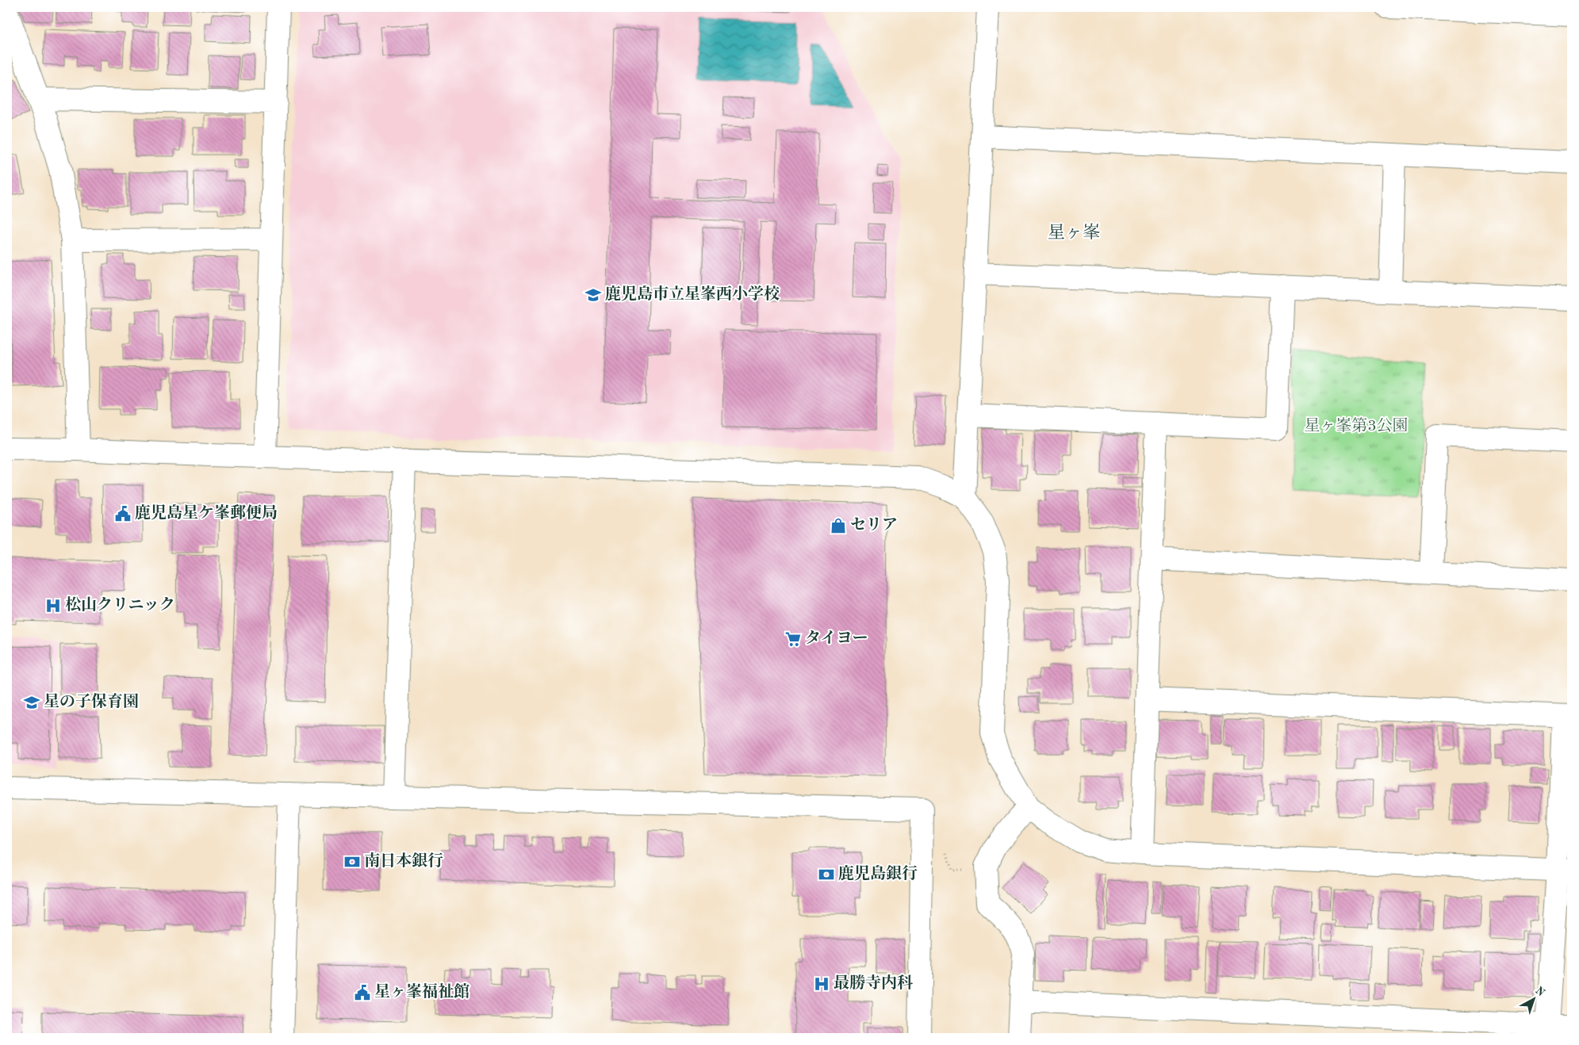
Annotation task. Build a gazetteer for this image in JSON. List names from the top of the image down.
{
  "districts": ["星ヶ峯"],
  "parks": ["星ヶ峯第3公園"],
  "places": {
    "school or university": ["鹿児島市立星峯西小学校", "星の子保育園"],
    "public building": ["鹿児島星ケ峯郵便局", "星ヶ峯福祉館"],
    "shop": ["セリア"],
    "hospital": ["松山クリニック", "最勝寺内科"],
    "supermarket": ["タイヨー"],
    "bank": ["南日本銀行", "鹿児島銀行"]
  },
  "north": "top right"
}
